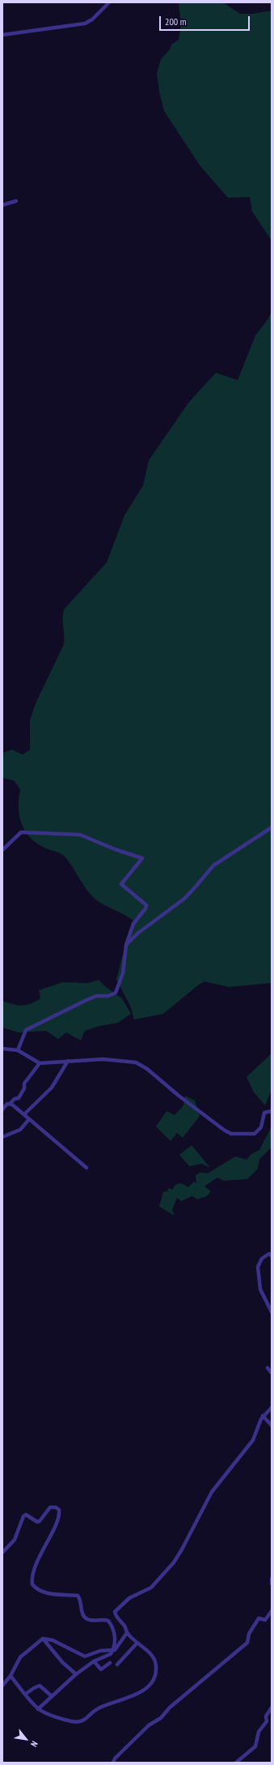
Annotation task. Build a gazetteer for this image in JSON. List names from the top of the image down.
{
  "scale_bar": "200 m",
  "north": "bottom right"
}
